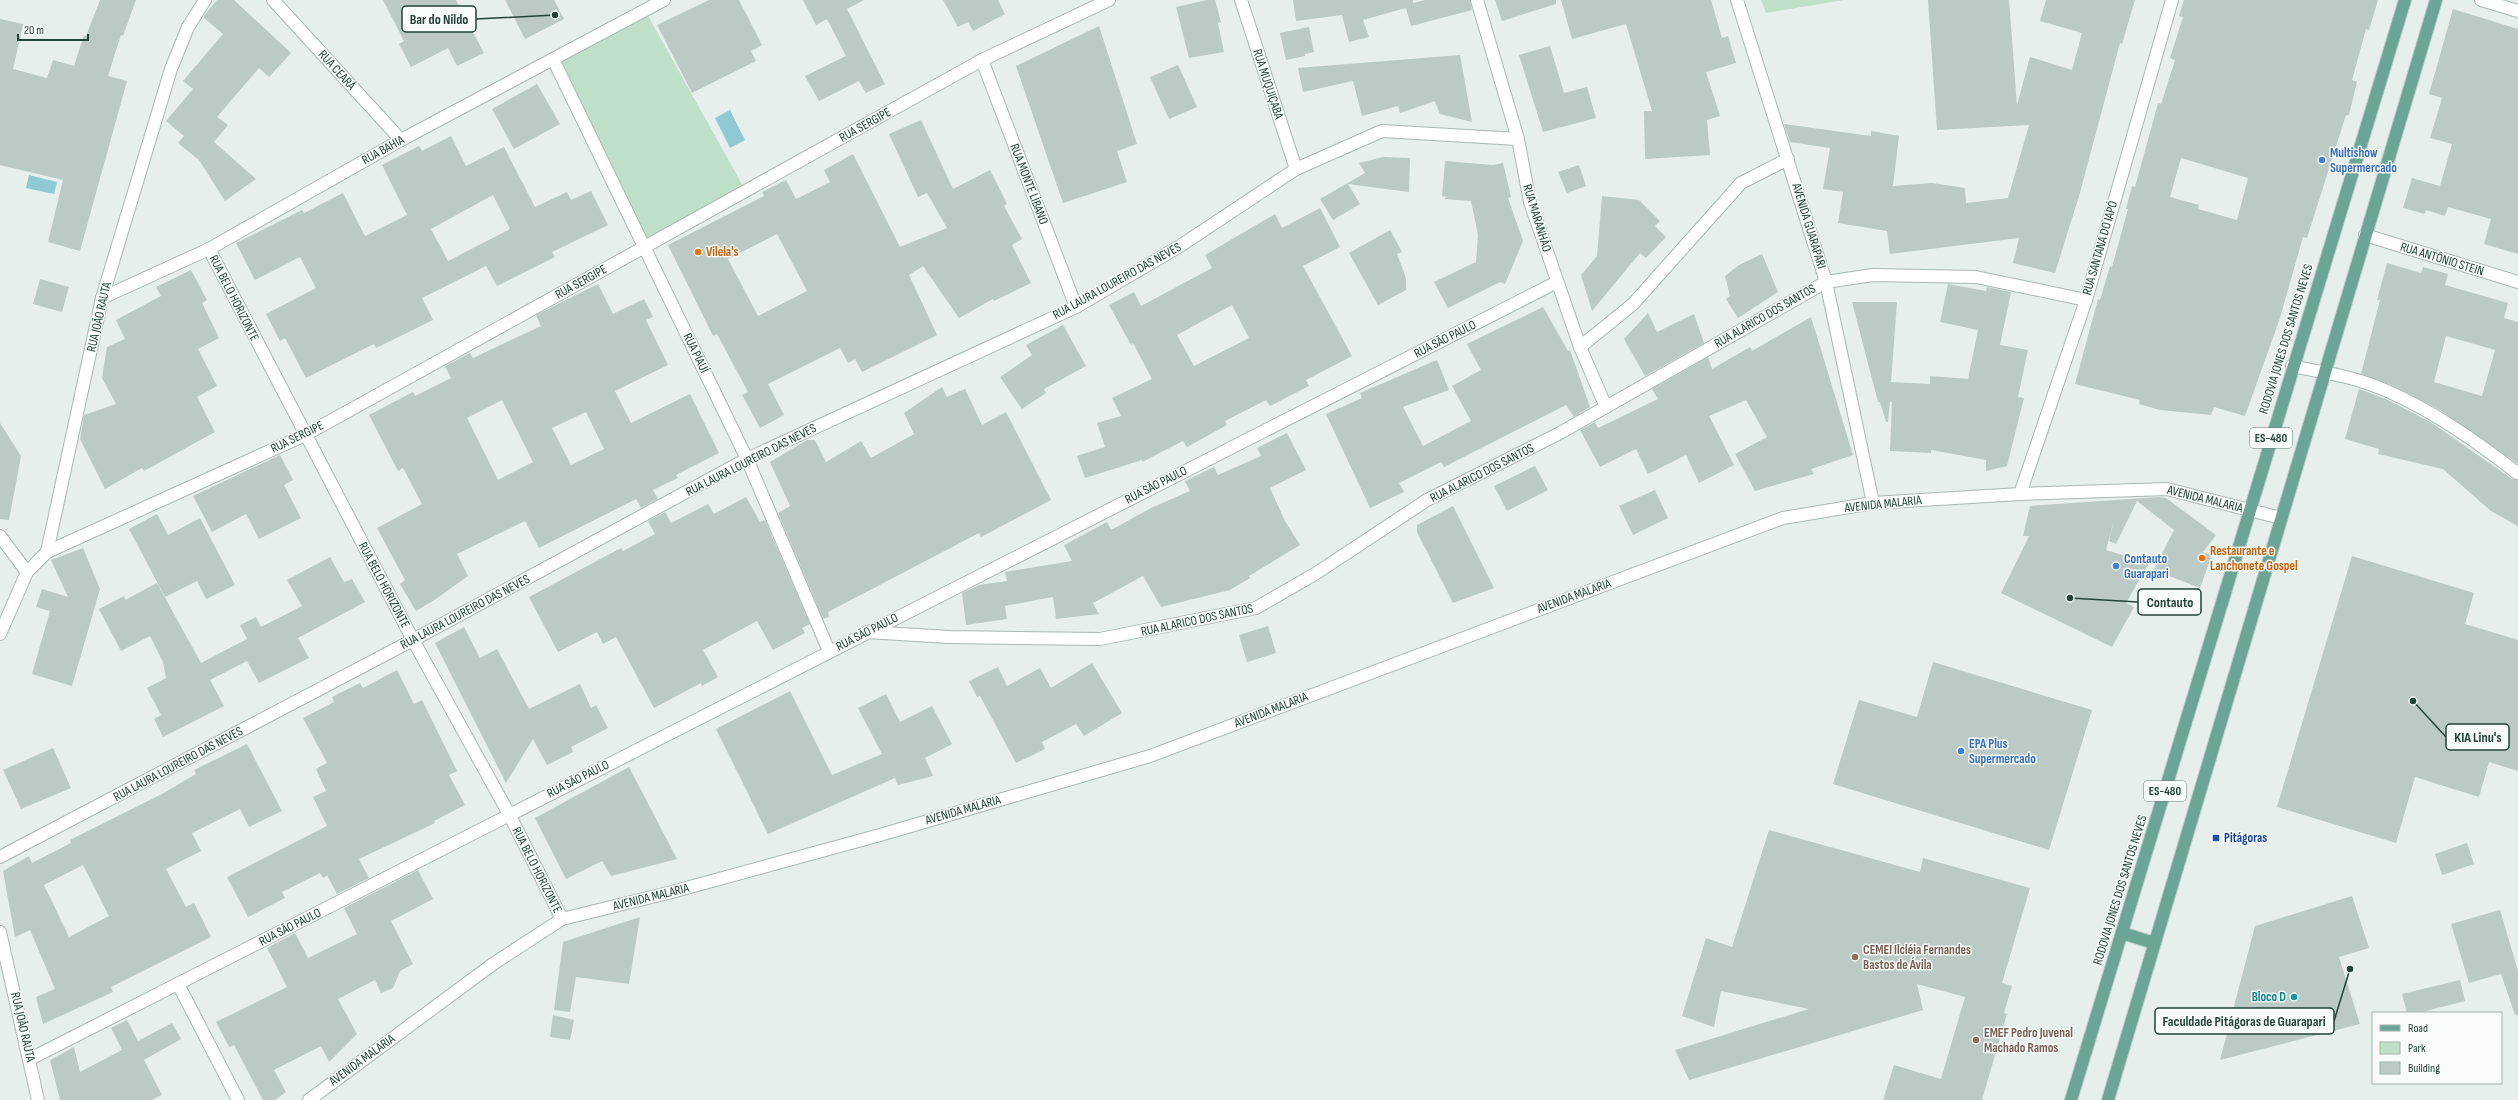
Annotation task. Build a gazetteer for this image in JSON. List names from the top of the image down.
{
  "streets": {
    "main road": ["RODOVIA JONES DOS SANTOS NEVES", "ES-480"],
    "street": [
      "RUA CEARÁ",
      "RUA MUQUIÇABA",
      "RUA SERGIPE",
      "RUA BAHIA",
      "RUA MONTE LÍBANO",
      "RUA MARANHÃO",
      "AVENIDA GUARAPARI",
      "RUA SANTANA DO IAPÓ",
      "RUA ANTÔNIO STEIN",
      "RUA LAURA LOUREIRO DAS NEVES",
      "RUA BELO HORIZONTE",
      "RUA ALARICO DOS SANTOS",
      "RUA JOÃO RAUTA",
      "RUA SÃO PAULO",
      "RUA PIAUÍ",
      "AVENIDA MALARIA"
    ]
  },
  "crossings": [
    ["RUA CEARÁ", "RUA BAHIA"],
    ["RUA MUQUIÇABA", "RUA LAURA LOUREIRO DAS NEVES"],
    ["RUA SERGIPE", "RUA MONTE LÍBANO"],
    ["RUA SERGIPE", "RUA BELO HORIZONTE"],
    ["RUA SERGIPE", "RUA JOÃO RAUTA"],
    ["RUA SERGIPE", "RUA PIAUÍ"],
    ["RUA BAHIA", "RUA BELO HORIZONTE"],
    ["RUA BAHIA", "RUA JOÃO RAUTA"],
    ["RUA BAHIA", "RUA PIAUÍ"],
    ["RUA MONTE LÍBANO", "RUA LAURA LOUREIRO DAS NEVES"],
    ["RUA MARANHÃO", "RUA LAURA LOUREIRO DAS NEVES"],
    ["RUA MARANHÃO", "RUA ALARICO DOS SANTOS"],
    ["RUA MARANHÃO", "RUA SÃO PAULO"],
    ["AVENIDA GUARAPARI", "RUA ALARICO DOS SANTOS"],
    ["AVENIDA GUARAPARI", "AVENIDA MALARIA"],
    ["RUA SANTANA DO IAPÓ", "RUA ALARICO DOS SANTOS"],
    ["RUA SANTANA DO IAPÓ", "AVENIDA MALARIA"],
    ["RUA ANTÔNIO STEIN", "ES-480"],
    ["RUA LAURA LOUREIRO DAS NEVES", "RUA BELO HORIZONTE"],
    ["RUA LAURA LOUREIRO DAS NEVES", "RUA PIAUÍ"],
    ["RUA BELO HORIZONTE", "RUA SÃO PAULO"],
    ["RUA BELO HORIZONTE", "AVENIDA MALARIA"],
    ["RUA ALARICO DOS SANTOS", "RUA SÃO PAULO"],
    ["RUA JOÃO RAUTA", "RUA SÃO PAULO"],
    ["RUA SÃO PAULO", "RUA PIAUÍ"],
    ["RODOVIA JONES DOS SANTOS NEVES", "AVENIDA MALARIA"],
    ["ES-480", "AVENIDA MALARIA"]
  ],
  "places": {
    "other": [
      "Bar do Nildo",
      "Multishow Supermercado",
      "Vilela's",
      "Restaurante e Lanchonete Gospel",
      "Contauto Guarapari",
      "Contauto",
      "KIA Linu's",
      "EPA Plus Supermercado",
      "CEMEI Ilcléia Fernandes Bastos de Ávila",
      "Faculdade Pitágoras de Guarapari",
      "Bloco D",
      "EMEF Pedro Juvenal Machado Ramos"
    ],
    "transit": ["Pitágoras"]
  },
  "legend": ["Road", "Park", "Building"],
  "scale_bar": "20 m"
}
